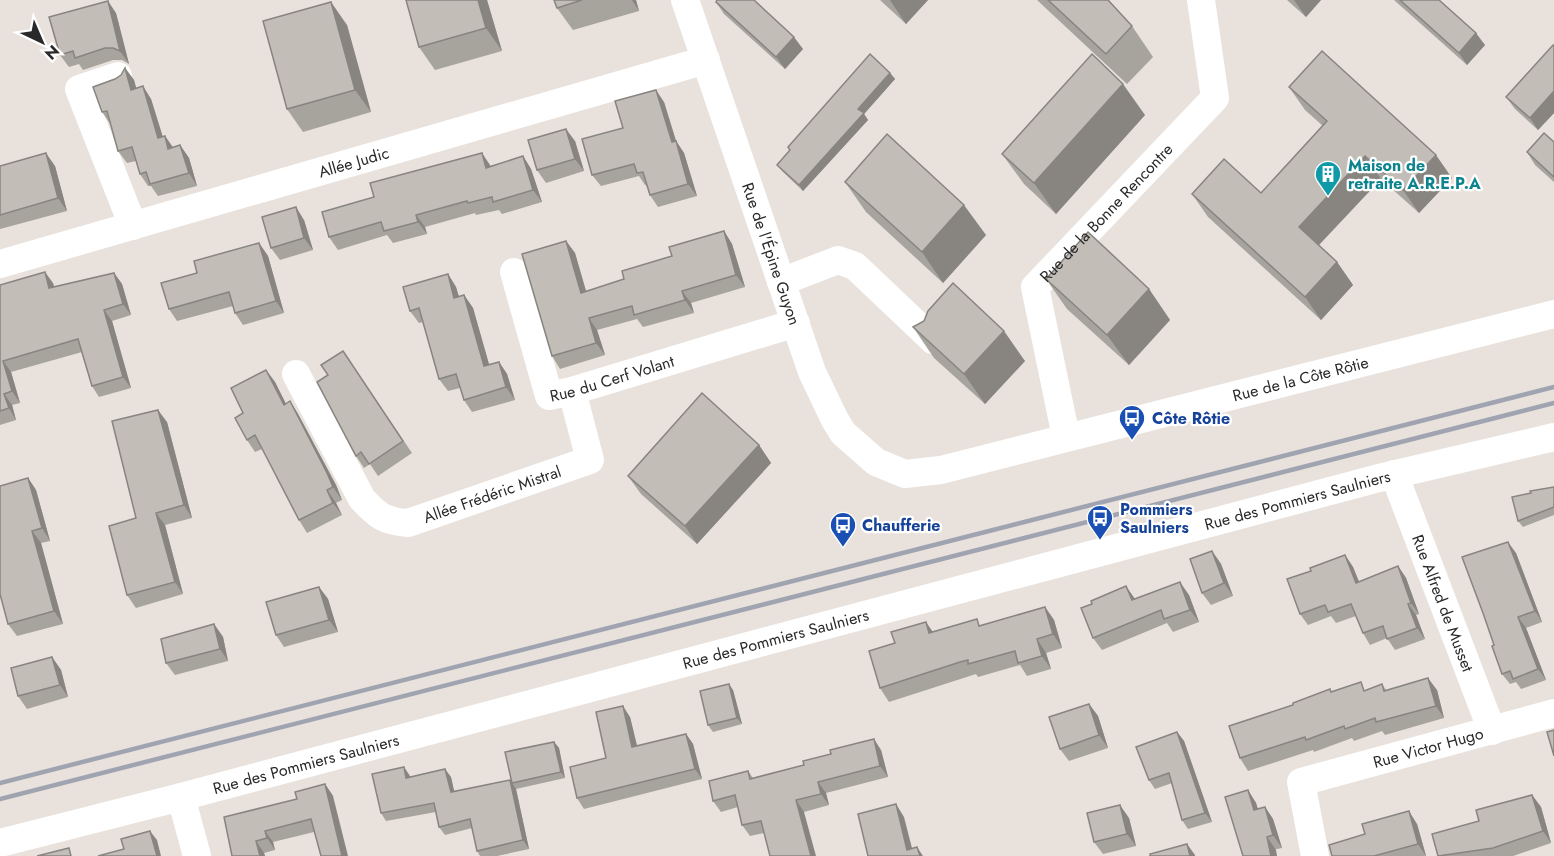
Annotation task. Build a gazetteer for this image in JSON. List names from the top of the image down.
{
  "streets": {
    "street": [
      "Allée Judic",
      "Rue de la Bonne Rencontre",
      "Rue de l'Épine Guyon",
      "Rue du Cerf Volant",
      "Rue de la Côte Rôtie",
      "Allée Frédéric Mistral",
      "Rue des Pommiers Saulniers",
      "Rue Alfred de Musset",
      "Rue Victor Hugo"
    ]
  },
  "crossings": [
    ["Allée Judic", "Rue de l'Épine Guyon"],
    ["Rue de la Bonne Rencontre", "Rue de la Côte Rôtie"],
    ["Rue de l'Épine Guyon", "Rue du Cerf Volant"],
    ["Rue de l'Épine Guyon", "Rue de la Côte Rôtie"],
    ["Rue du Cerf Volant", "Allée Frédéric Mistral"],
    ["Rue des Pommiers Saulniers", "Rue Alfred de Musset"],
    ["Rue Alfred de Musset", "Rue Victor Hugo"]
  ],
  "places": {
    "building": ["Maison de retraite A.R.E.P.A"],
    "bus stop": ["Côte Rôtie", "Pommiers Saulniers", "Chaufferie"]
  },
  "north": "bottom right"
}
